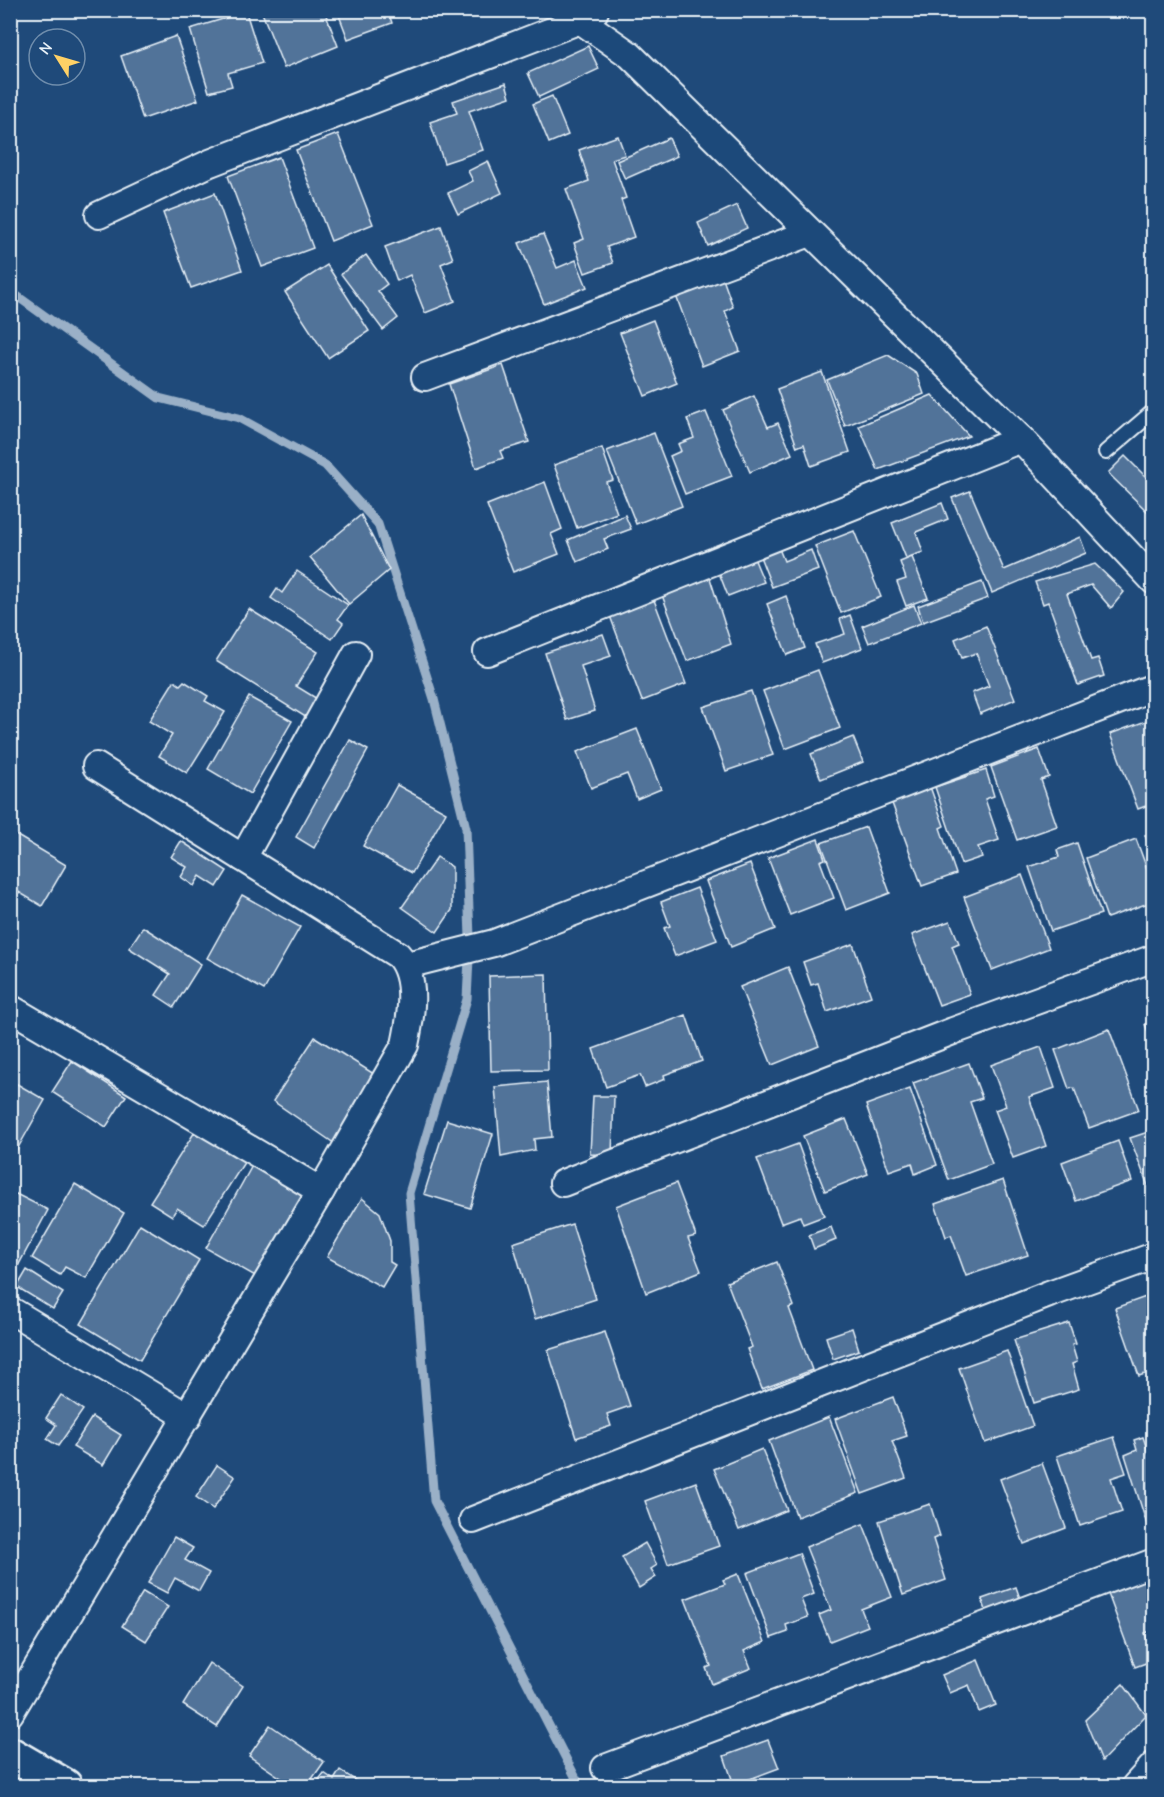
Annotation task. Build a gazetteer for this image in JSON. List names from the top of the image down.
{
  "north": "top left"
}
